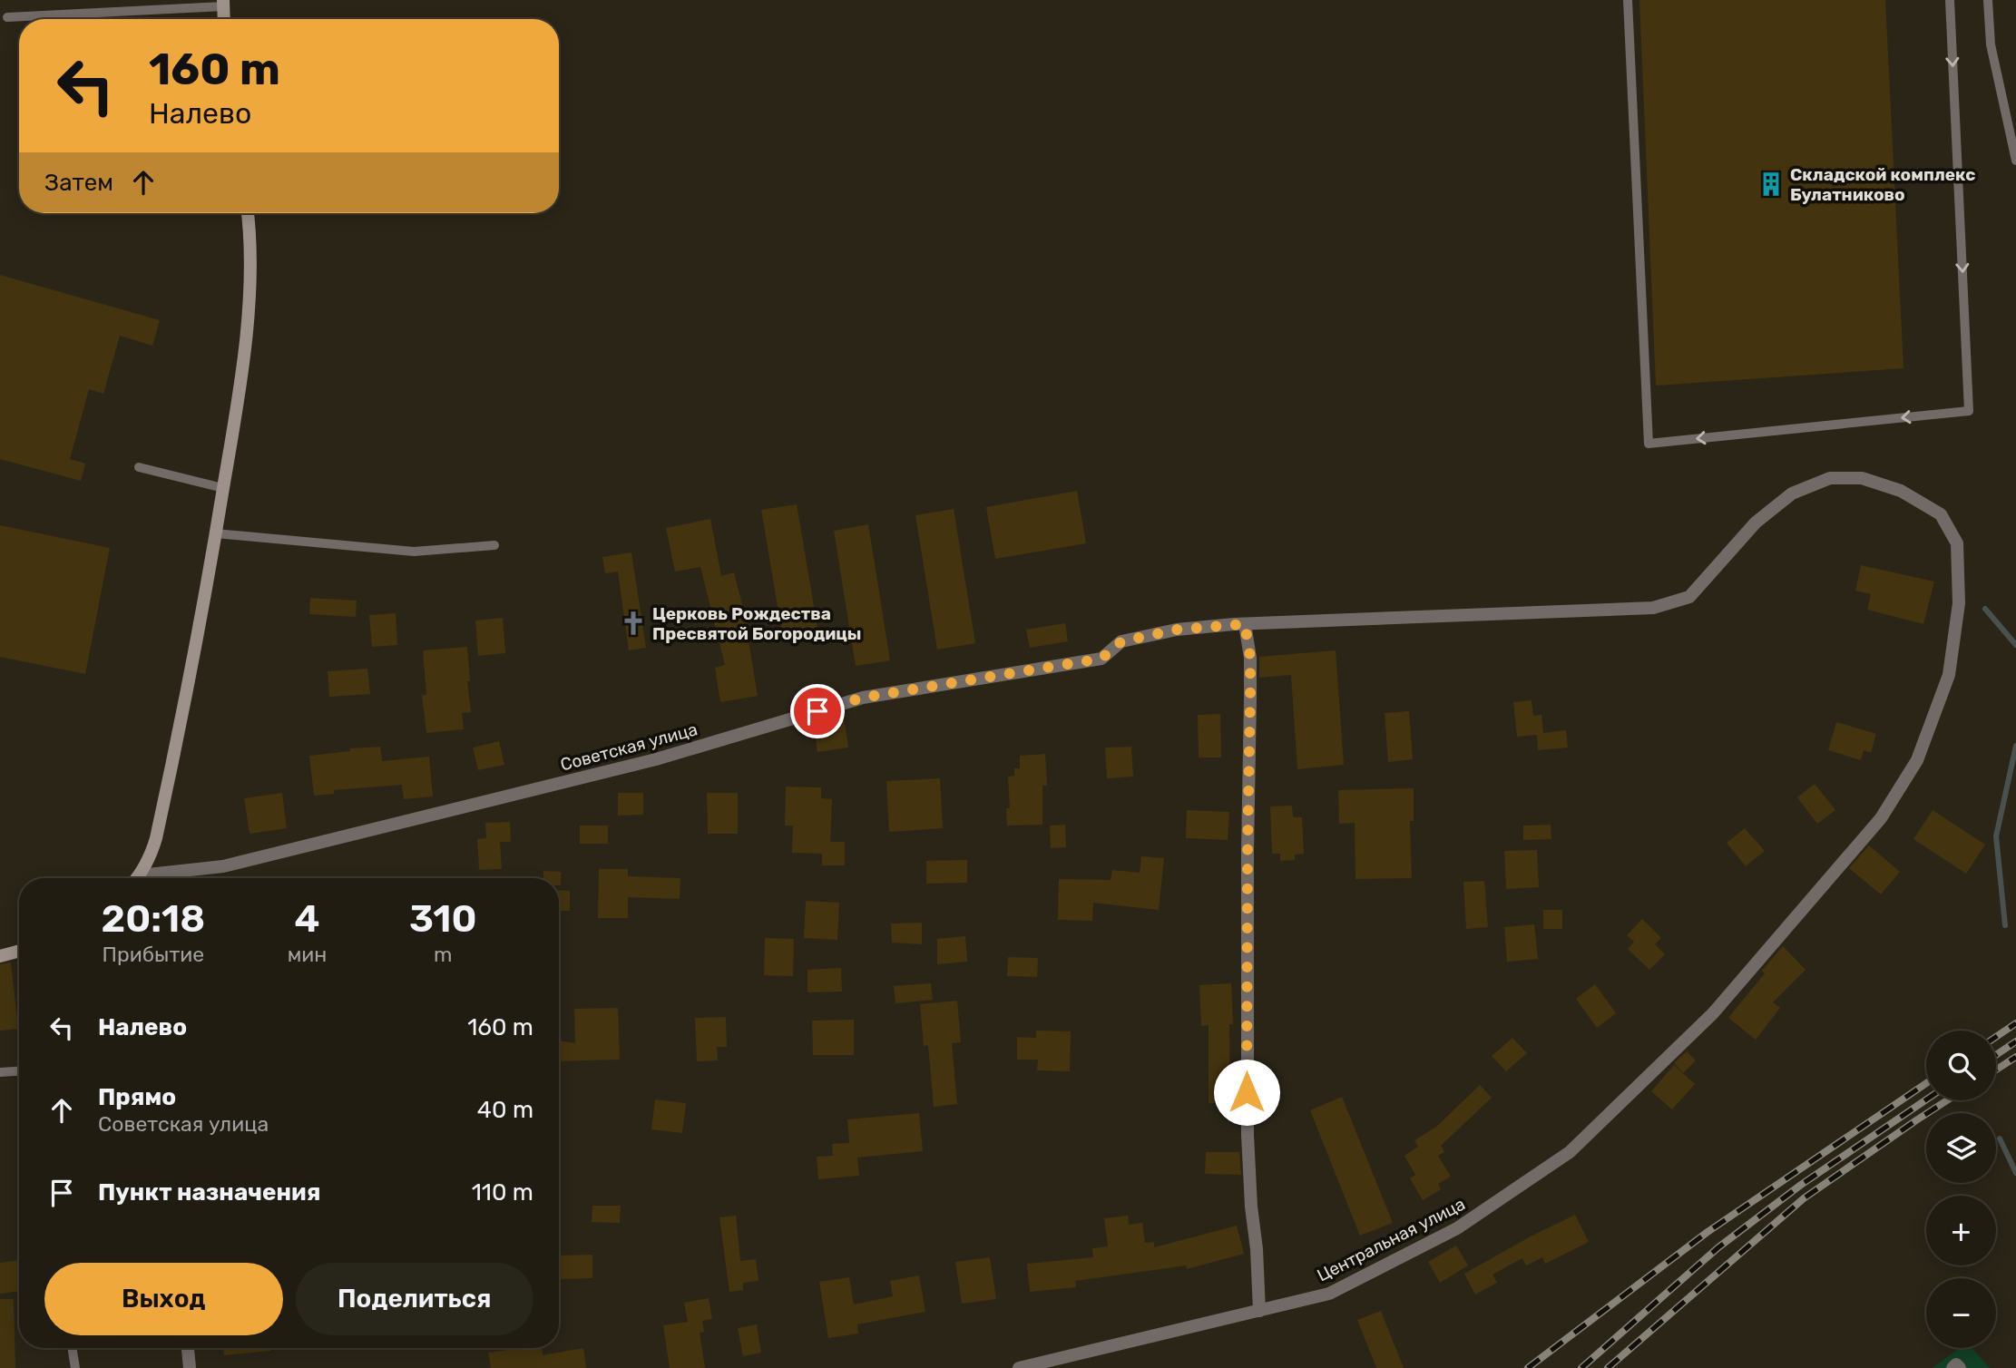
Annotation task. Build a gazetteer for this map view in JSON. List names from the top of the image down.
{
  "streets": {
    "street": ["Советская улица", "Центральная улица"]
  },
  "crossings": [
    ["Советская улица", "Центральная улица"]
  ],
  "places": {
    "building": ["Складской комплекс Булатниково"],
    "church": ["Церковь Рождества Пресвятой Богородицы"]
  },
  "page": {
    "turn": ["160 m", "Налево"],
    "then": "Затем",
    "eta": [
      "20:18",
      "Прибытие",
      "4",
      "мин",
      "310",
      "m"
    ],
    "list": [
      {
        "name": "Налево",
        "value": "160 m"
      },
      {
        "name": "Прямо",
        "note": "Советская улица",
        "value": "40 m"
      },
      {
        "name": "Пункт назначения",
        "value": "110 m"
      }
    ],
    "map_buttons": ["+", "−"],
    "buttons": ["Выход", "Поделиться"]
  }
}
